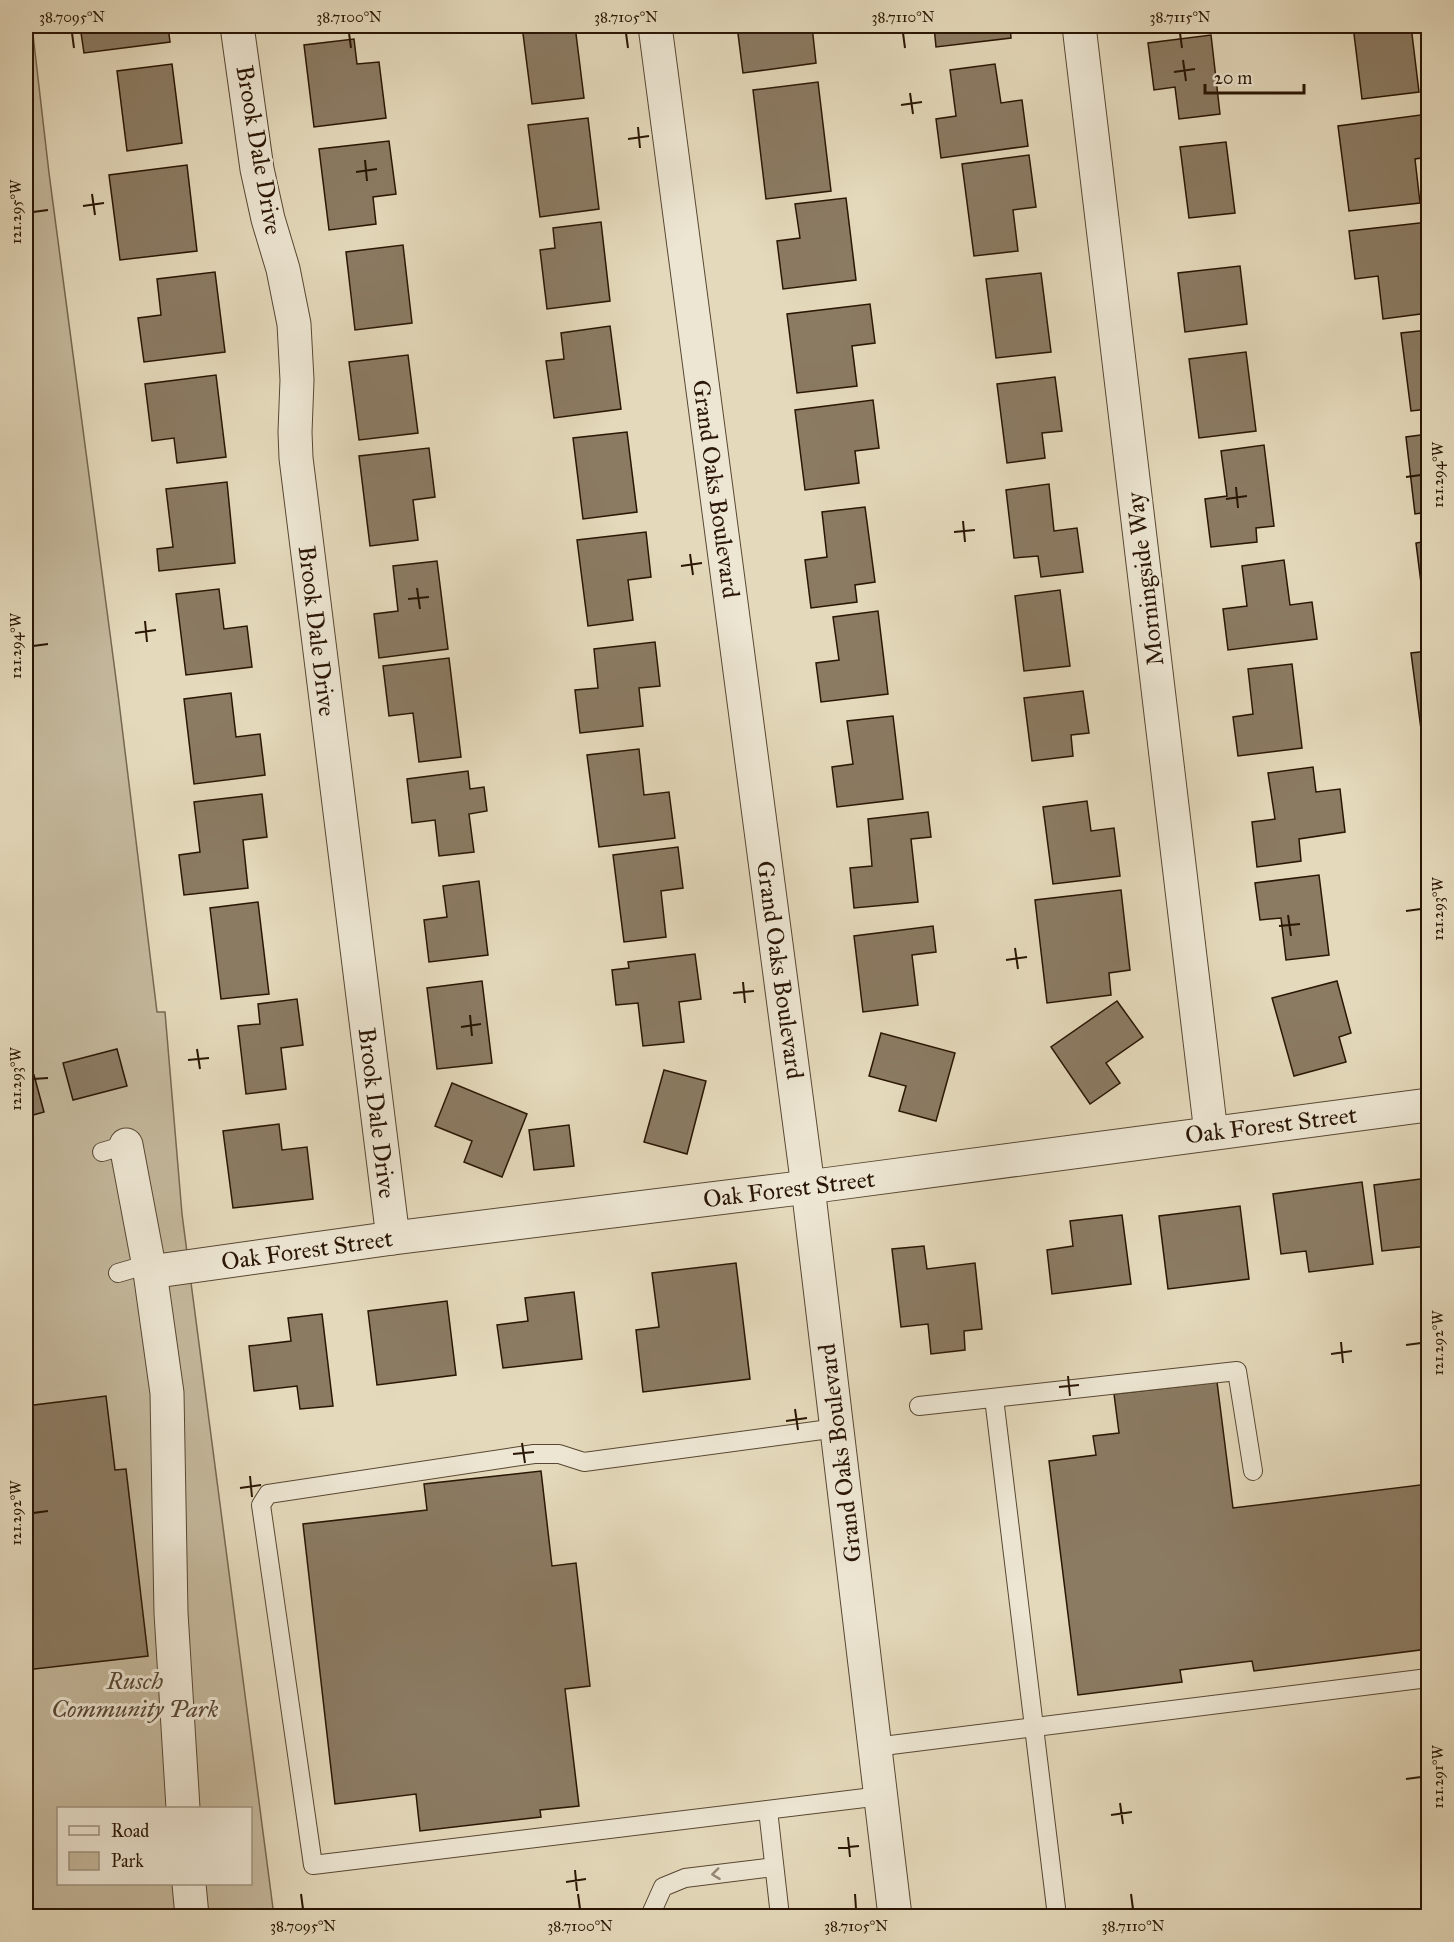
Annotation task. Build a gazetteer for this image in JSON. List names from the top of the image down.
{
  "streets": {
    "street": [
      "Brook Dale Drive",
      "Grand Oaks Boulevard",
      "Morningside Way",
      "Oak Forest Street"
    ]
  },
  "crossings": [
    ["Brook Dale Drive", "Oak Forest Street"],
    ["Grand Oaks Boulevard", "Oak Forest Street"],
    ["Morningside Way", "Oak Forest Street"]
  ],
  "parks": ["Rusch Community Park"],
  "legend": ["Road", "Park"],
  "scale_bar": "20 m",
  "coordinates": [
    "38.7095°N",
    "38.7100°N",
    "38.7105°N",
    "38.7110°N",
    "38.7115°N",
    "121.295°W",
    "121.294°W",
    "121.293°W",
    "121.292°W",
    "121.291°W"
  ]
}
